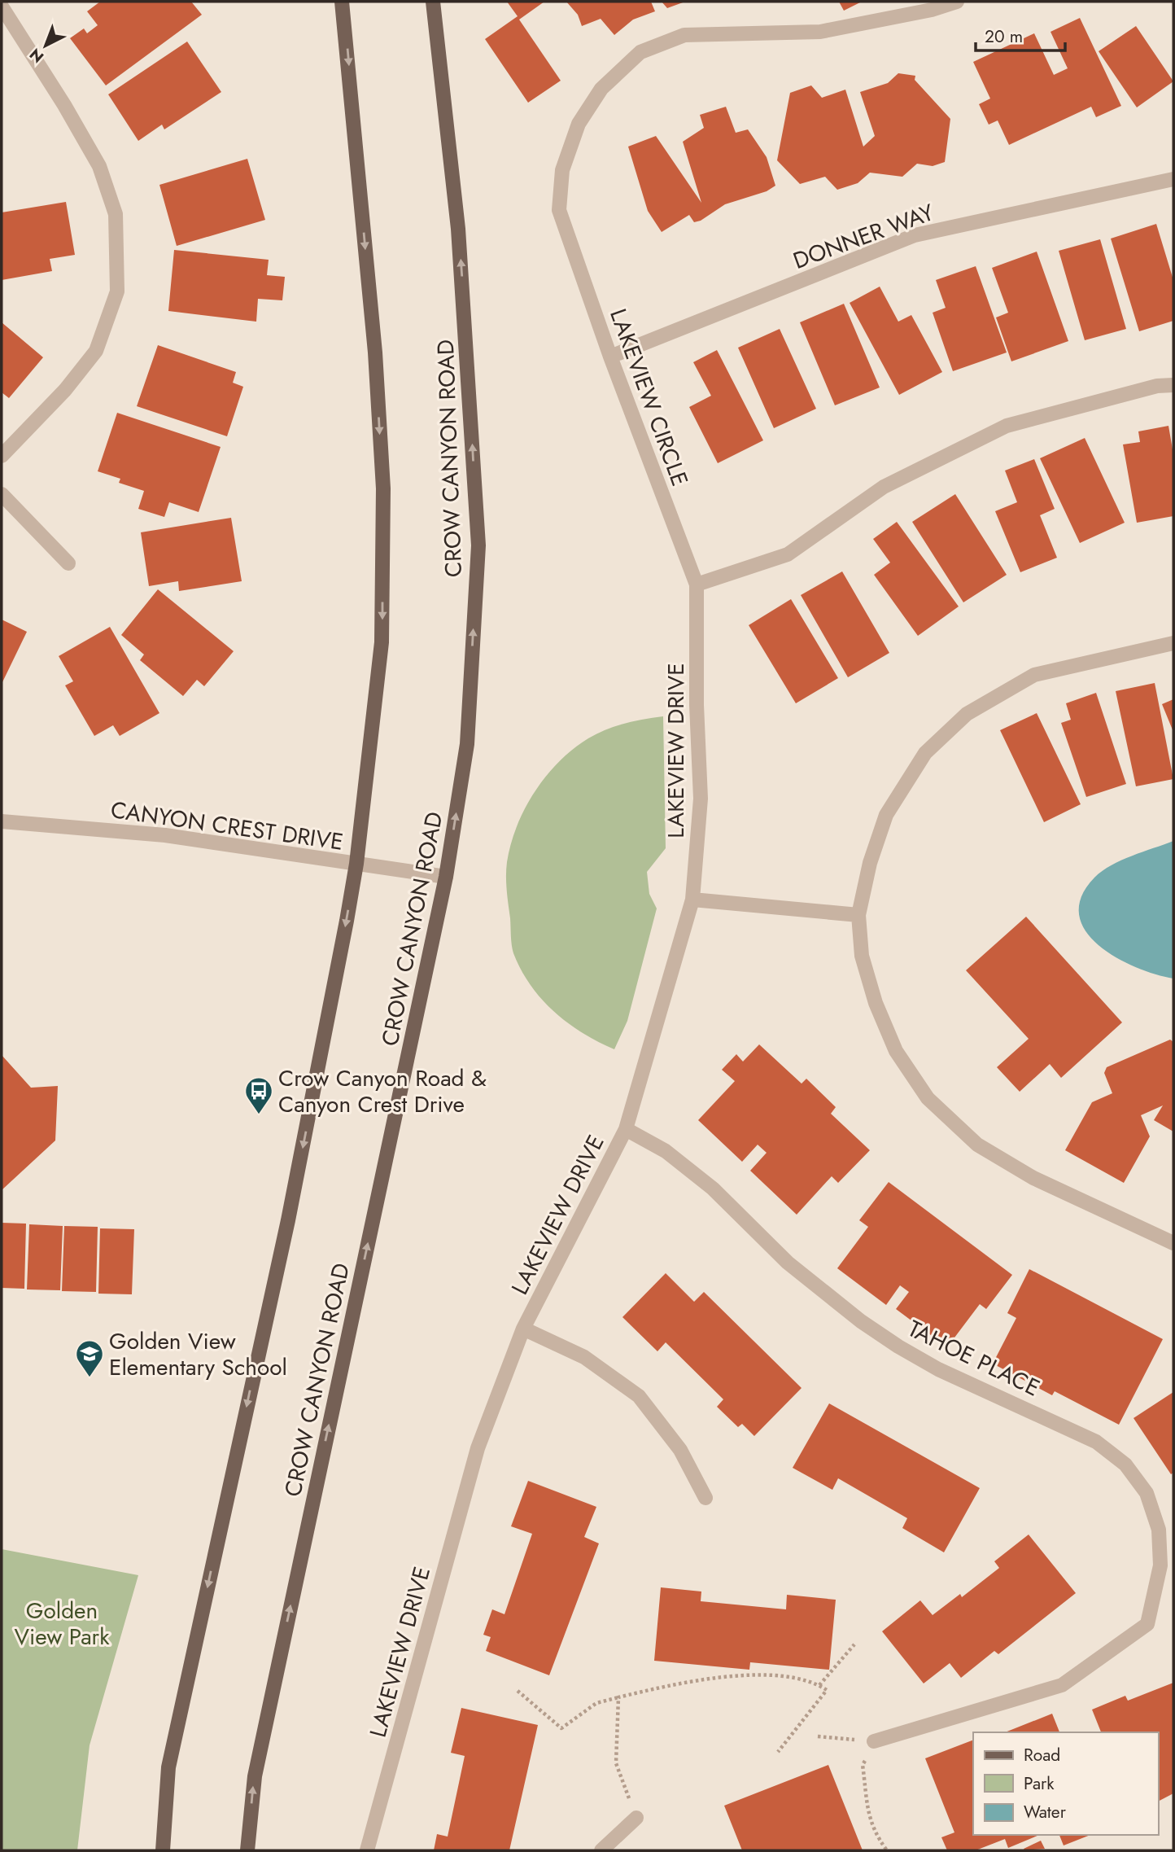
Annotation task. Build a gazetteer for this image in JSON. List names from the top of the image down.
{
  "streets": {
    "main road": ["CROW CANYON ROAD"],
    "street": [
      "DONNER WAY",
      "LAKEVIEW CIRCLE",
      "LAKEVIEW DRIVE",
      "CANYON CREST DRIVE",
      "TAHOE PLACE"
    ]
  },
  "crossings": [
    ["DONNER WAY", "LAKEVIEW CIRCLE"],
    ["LAKEVIEW CIRCLE", "LAKEVIEW DRIVE"],
    ["CROW CANYON ROAD", "CANYON CREST DRIVE"],
    ["LAKEVIEW DRIVE", "TAHOE PLACE"]
  ],
  "parks": ["Golden View Park"],
  "places": {
    "bus stop": ["Crow Canyon Road & Canyon Crest Drive"],
    "school or university": ["Golden View Elementary School"]
  },
  "legend": ["Road", "Park", "Water"],
  "scale_bar": "20 m",
  "north": "bottom left"
}
